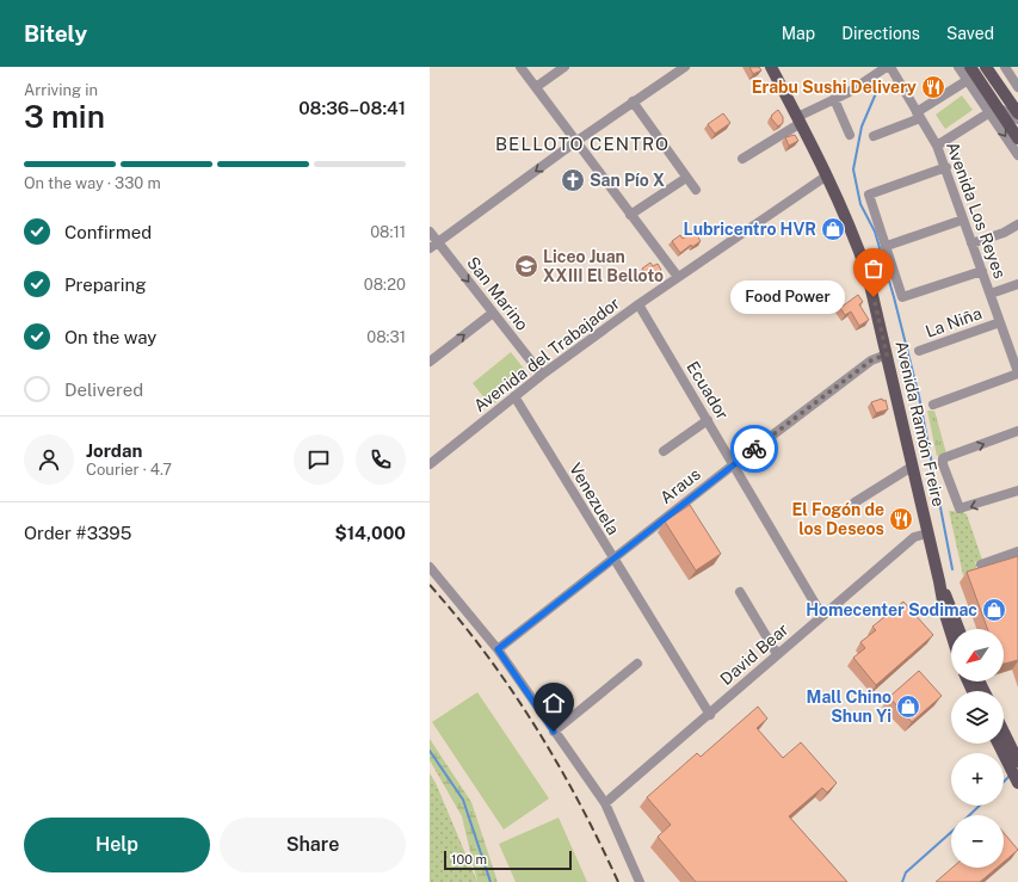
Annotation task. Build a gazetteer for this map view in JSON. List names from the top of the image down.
{
  "streets": {
    "main road": ["Avenida Ramón Freire"],
    "street": [
      "Avenida Los Reyes",
      "San Marino",
      "La Niña",
      "Avenida del Trabajador",
      "Ecuador",
      "Araus",
      "Venezuela",
      "David Bear"
    ]
  },
  "crossings": [
    ["Avenida Los Reyes", "La Niña"],
    ["San Marino", "Avenida del Trabajador"],
    ["Avenida del Trabajador", "Ecuador"],
    ["Avenida del Trabajador", "Avenida Ramón Freire"],
    ["Avenida del Trabajador", "Venezuela"],
    ["Ecuador", "Araus"],
    ["Ecuador", "David Bear"],
    ["Avenida Ramón Freire", "Araus"],
    ["Avenida Ramón Freire", "David Bear"],
    ["Araus", "Venezuela"],
    ["Venezuela", "David Bear"]
  ],
  "one_way": ["San Marino"],
  "districts": ["BELLOTO CENTRO"],
  "places": {
    "restaurant": ["Erabu Sushi Delivery", "El Fogón de los Deseos"],
    "church": ["San Pío X"],
    "shop": ["Lubricentro HVR", "Homecenter Sodimac", "Mall Chino Shun Yi"],
    "school or university": ["Liceo Juan XXIII El Belloto"],
    "other": ["Food Power"]
  },
  "scale_bar": "100 m",
  "north": "bottom left",
  "page": {
    "header": "Bitely",
    "nav": ["Map", "Directions", "Saved"],
    "heading": ["3 min", "Arriving in", "08:36–08:41"],
    "panel": [
      "Jordan",
      "Courier · 4.7",
      "Order #3395",
      "$14,000"
    ],
    "bar": "On the way · 330 m",
    "list": [
      ["Confirmed", "08:11"],
      ["Preparing", "08:20"],
      ["On the way", "08:31"],
      "Delivered"
    ],
    "bubble": "Food Power",
    "map_buttons": ["+", "−"],
    "buttons": ["Help", "Share"],
    "scale": "100 m"
  }
}
